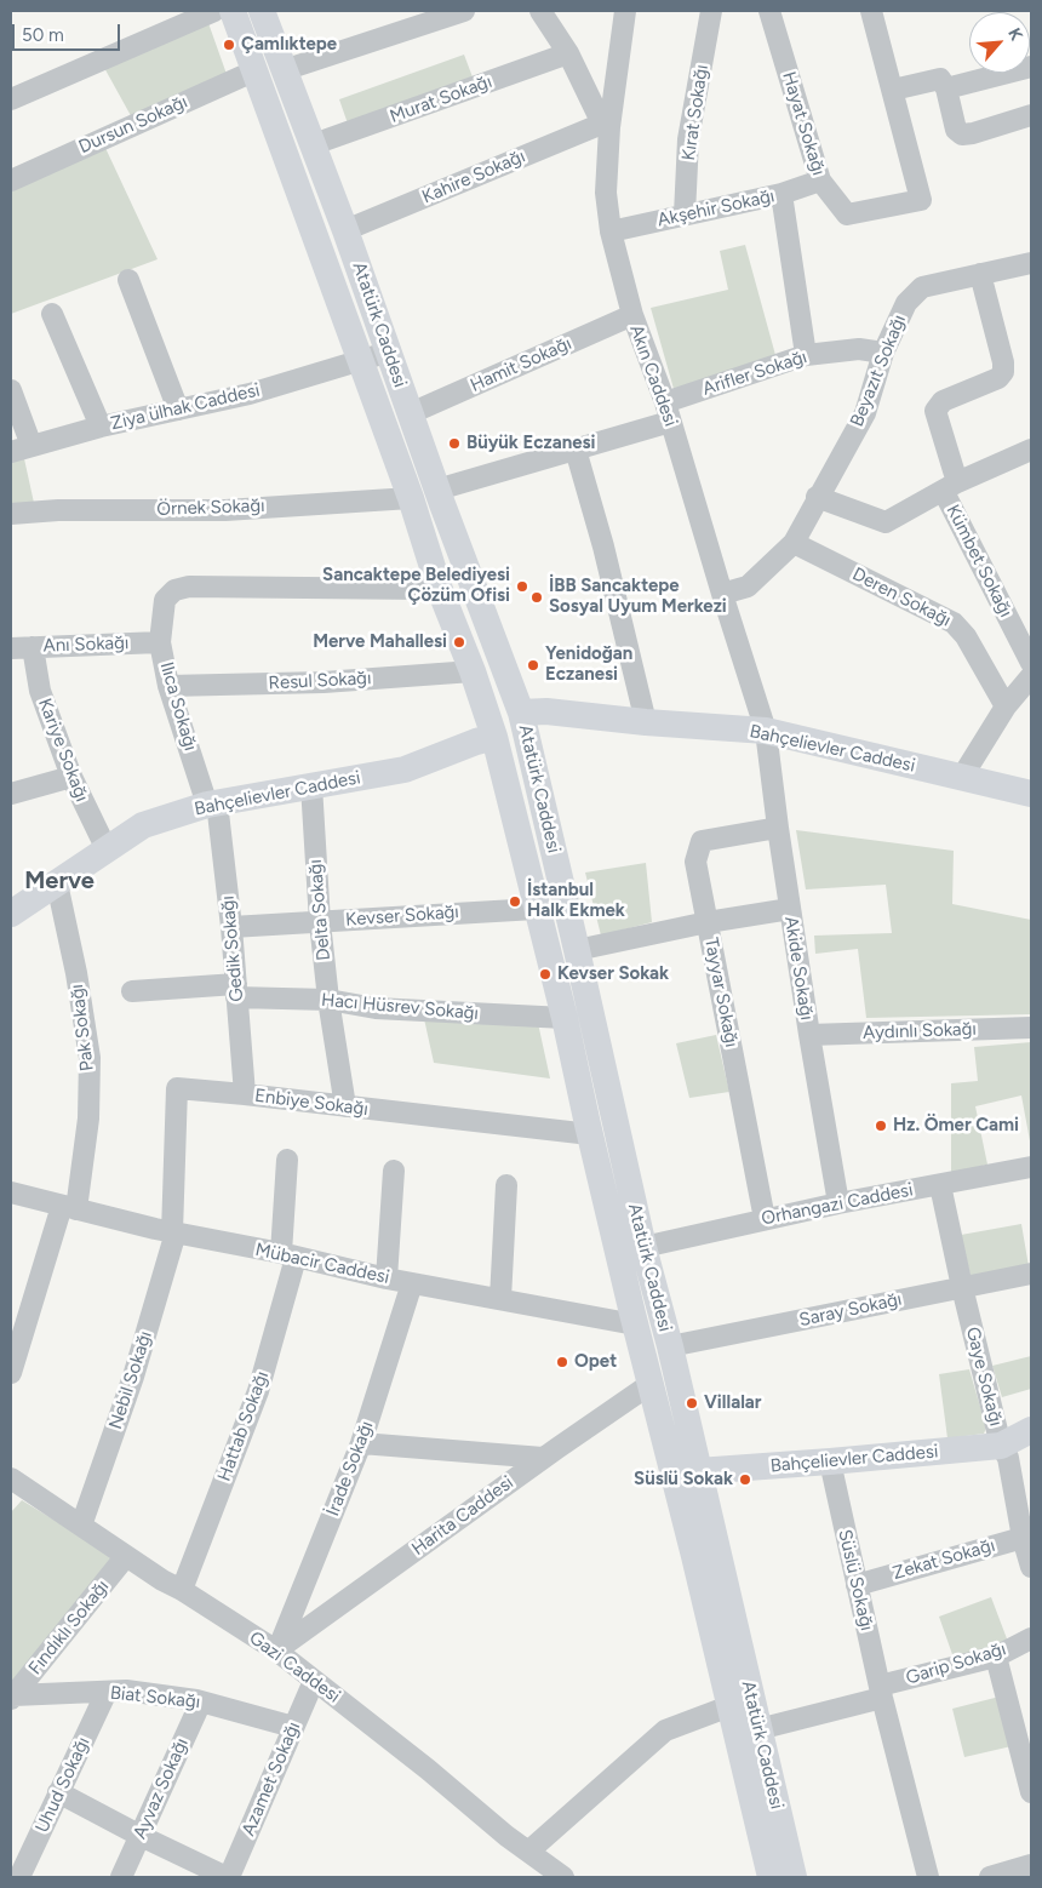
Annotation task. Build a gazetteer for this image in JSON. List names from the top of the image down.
{
  "streets": {
    "main road": ["Atatürk Caddesi", "Bahçelievler Caddesi"],
    "street": [
      "Murat Sokağı",
      "Kırat Sokağı",
      "Hayat Sokağı",
      "Dursun Sokağı",
      "Kahire Sokağı",
      "Akşehir Sokağı",
      "Hamit Sokağı",
      "Beyazıt Sokağı",
      "Arifler Sokağı",
      "Akın Caddesi",
      "Ziya ülhak Caddesi",
      "Örnek Sokağı",
      "Kümbet Sokağı",
      "Deren Sokağı",
      "Anı Sokağı",
      "Resul Sokağı",
      "Ilıca Sokağı",
      "Kariye Sokağı",
      "Delta Sokağı",
      "Kevser Sokağı",
      "Gedik Sokağı",
      "Akide Sokağı",
      "Tayyar Sokağı",
      "Hacı Hüsrev Sokağı",
      "Pak Sokağı",
      "Aydınlı Sokağı",
      "Enbiye Sokağı",
      "Orhangazi Caddesi",
      "Mübacir Caddesi",
      "Saray Sokağı",
      "Gaye Sokağı",
      "Nebil Sokağı",
      "Hattab Sokağı",
      "İrade Sokağı",
      "Harita Caddesi",
      "Zekat Sokağı",
      "Süslü Sokağı",
      "Fındıklı Sokağı",
      "Garip Sokağı",
      "Gazi Caddesi",
      "Biat Sokağı",
      "Azamet Sokağı",
      "Uhud Sokağı",
      "Ayvaz Sokağı"
    ]
  },
  "crossings": [
    ["Murat Sokağı", "Atatürk Caddesi"],
    ["Kırat Sokağı", "Akşehir Sokağı"],
    ["Hayat Sokağı", "Akşehir Sokağı"],
    ["Dursun Sokağı", "Atatürk Caddesi"],
    ["Kahire Sokağı", "Atatürk Caddesi"],
    ["Kahire Sokağı", "Akın Caddesi"],
    ["Akşehir Sokağı", "Akın Caddesi"],
    ["Atatürk Caddesi", "Hamit Sokağı"],
    ["Atatürk Caddesi", "Arifler Sokağı"],
    ["Atatürk Caddesi", "Ziya ülhak Caddesi"],
    ["Atatürk Caddesi", "Örnek Sokağı"],
    ["Atatürk Caddesi", "Resul Sokağı"],
    ["Atatürk Caddesi", "Ilıca Sokağı"],
    ["Atatürk Caddesi", "Bahçelievler Caddesi"],
    ["Atatürk Caddesi", "Kevser Sokağı"],
    ["Atatürk Caddesi", "Hacı Hüsrev Sokağı"],
    ["Atatürk Caddesi", "Enbiye Sokağı"],
    ["Atatürk Caddesi", "Orhangazi Caddesi"],
    ["Atatürk Caddesi", "Mübacir Caddesi"],
    ["Atatürk Caddesi", "Saray Sokağı"],
    ["Atatürk Caddesi", "Harita Caddesi"],
    ["Hamit Sokağı", "Akın Caddesi"],
    ["Beyazıt Sokağı", "Arifler Sokağı"],
    ["Beyazıt Sokağı", "Akın Caddesi"],
    ["Beyazıt Sokağı", "Kümbet Sokağı"],
    ["Beyazıt Sokağı", "Deren Sokağı"],
    ["Arifler Sokağı", "Akın Caddesi"],
    ["Akın Caddesi", "Bahçelievler Caddesi"],
    ["Akın Caddesi", "Akide Sokağı"],
    ["Anı Sokağı", "Ilıca Sokağı"],
    ["Anı Sokağı", "Kariye Sokağı"],
    ["Resul Sokağı", "Ilıca Sokağı"],
    ["Ilıca Sokağı", "Bahçelievler Caddesi"],
    ["Ilıca Sokağı", "Gedik Sokağı"],
    ["Bahçelievler Caddesi", "Kariye Sokağı"],
    ["Bahçelievler Caddesi", "Delta Sokağı"],
    ["Bahçelievler Caddesi", "Gedik Sokağı"],
    ["Bahçelievler Caddesi", "Akide Sokağı"],
    ["Bahçelievler Caddesi", "Pak Sokağı"],
    ["Bahçelievler Caddesi", "Gaye Sokağı"],
    ["Bahçelievler Caddesi", "Süslü Sokağı"],
    ["Delta Sokağı", "Kevser Sokağı"],
    ["Delta Sokağı", "Hacı Hüsrev Sokağı"],
    ["Delta Sokağı", "Enbiye Sokağı"],
    ["Kevser Sokağı", "Gedik Sokağı"],
    ["Gedik Sokağı", "Hacı Hüsrev Sokağı"],
    ["Gedik Sokağı", "Enbiye Sokağı"],
    ["Akide Sokağı", "Tayyar Sokağı"],
    ["Akide Sokağı", "Aydınlı Sokağı"],
    ["Akide Sokağı", "Orhangazi Caddesi"],
    ["Tayyar Sokağı", "Orhangazi Caddesi"],
    ["Pak Sokağı", "Mübacir Caddesi"],
    ["Enbiye Sokağı", "Mübacir Caddesi"],
    ["Enbiye Sokağı", "Nebil Sokağı"],
    ["Orhangazi Caddesi", "Gaye Sokağı"],
    ["Mübacir Caddesi", "Nebil Sokağı"],
    ["Mübacir Caddesi", "Hattab Sokağı"],
    ["Mübacir Caddesi", "İrade Sokağı"],
    ["Saray Sokağı", "Gaye Sokağı"],
    ["Gaye Sokağı", "Zekat Sokağı"],
    ["Nebil Sokağı", "Gazi Caddesi"],
    ["Hattab Sokağı", "Gazi Caddesi"],
    ["İrade Sokağı", "Harita Caddesi"],
    ["İrade Sokağı", "Gazi Caddesi"],
    ["Harita Caddesi", "Gazi Caddesi"],
    ["Zekat Sokağı", "Süslü Sokağı"],
    ["Süslü Sokağı", "Garip Sokağı"],
    ["Fındıklı Sokağı", "Gazi Caddesi"],
    ["Fındıklı Sokağı", "Biat Sokağı"],
    ["Gazi Caddesi", "Azamet Sokağı"],
    ["Biat Sokağı", "Azamet Sokağı"],
    ["Biat Sokağı", "Uhud Sokağı"],
    ["Biat Sokağı", "Ayvaz Sokağı"]
  ],
  "districts": ["Merve"],
  "places": [
    "Çamlıktepe",
    "Büyük Eczanesi",
    "Sancaktepe Belediyesi Çözüm Ofisi",
    "İBB Sancaktepe Sosyal Uyum Merkezi",
    "Merve Mahallesi",
    "Yenidoğan Eczanesi",
    "İstanbul Halk Ekmek",
    "Kevser Sokak",
    "Hz. Ömer Cami",
    "Opet",
    "Villalar",
    "Süslü Sokak"
  ],
  "scale_bar": "50 m",
  "north": "top right"
}
